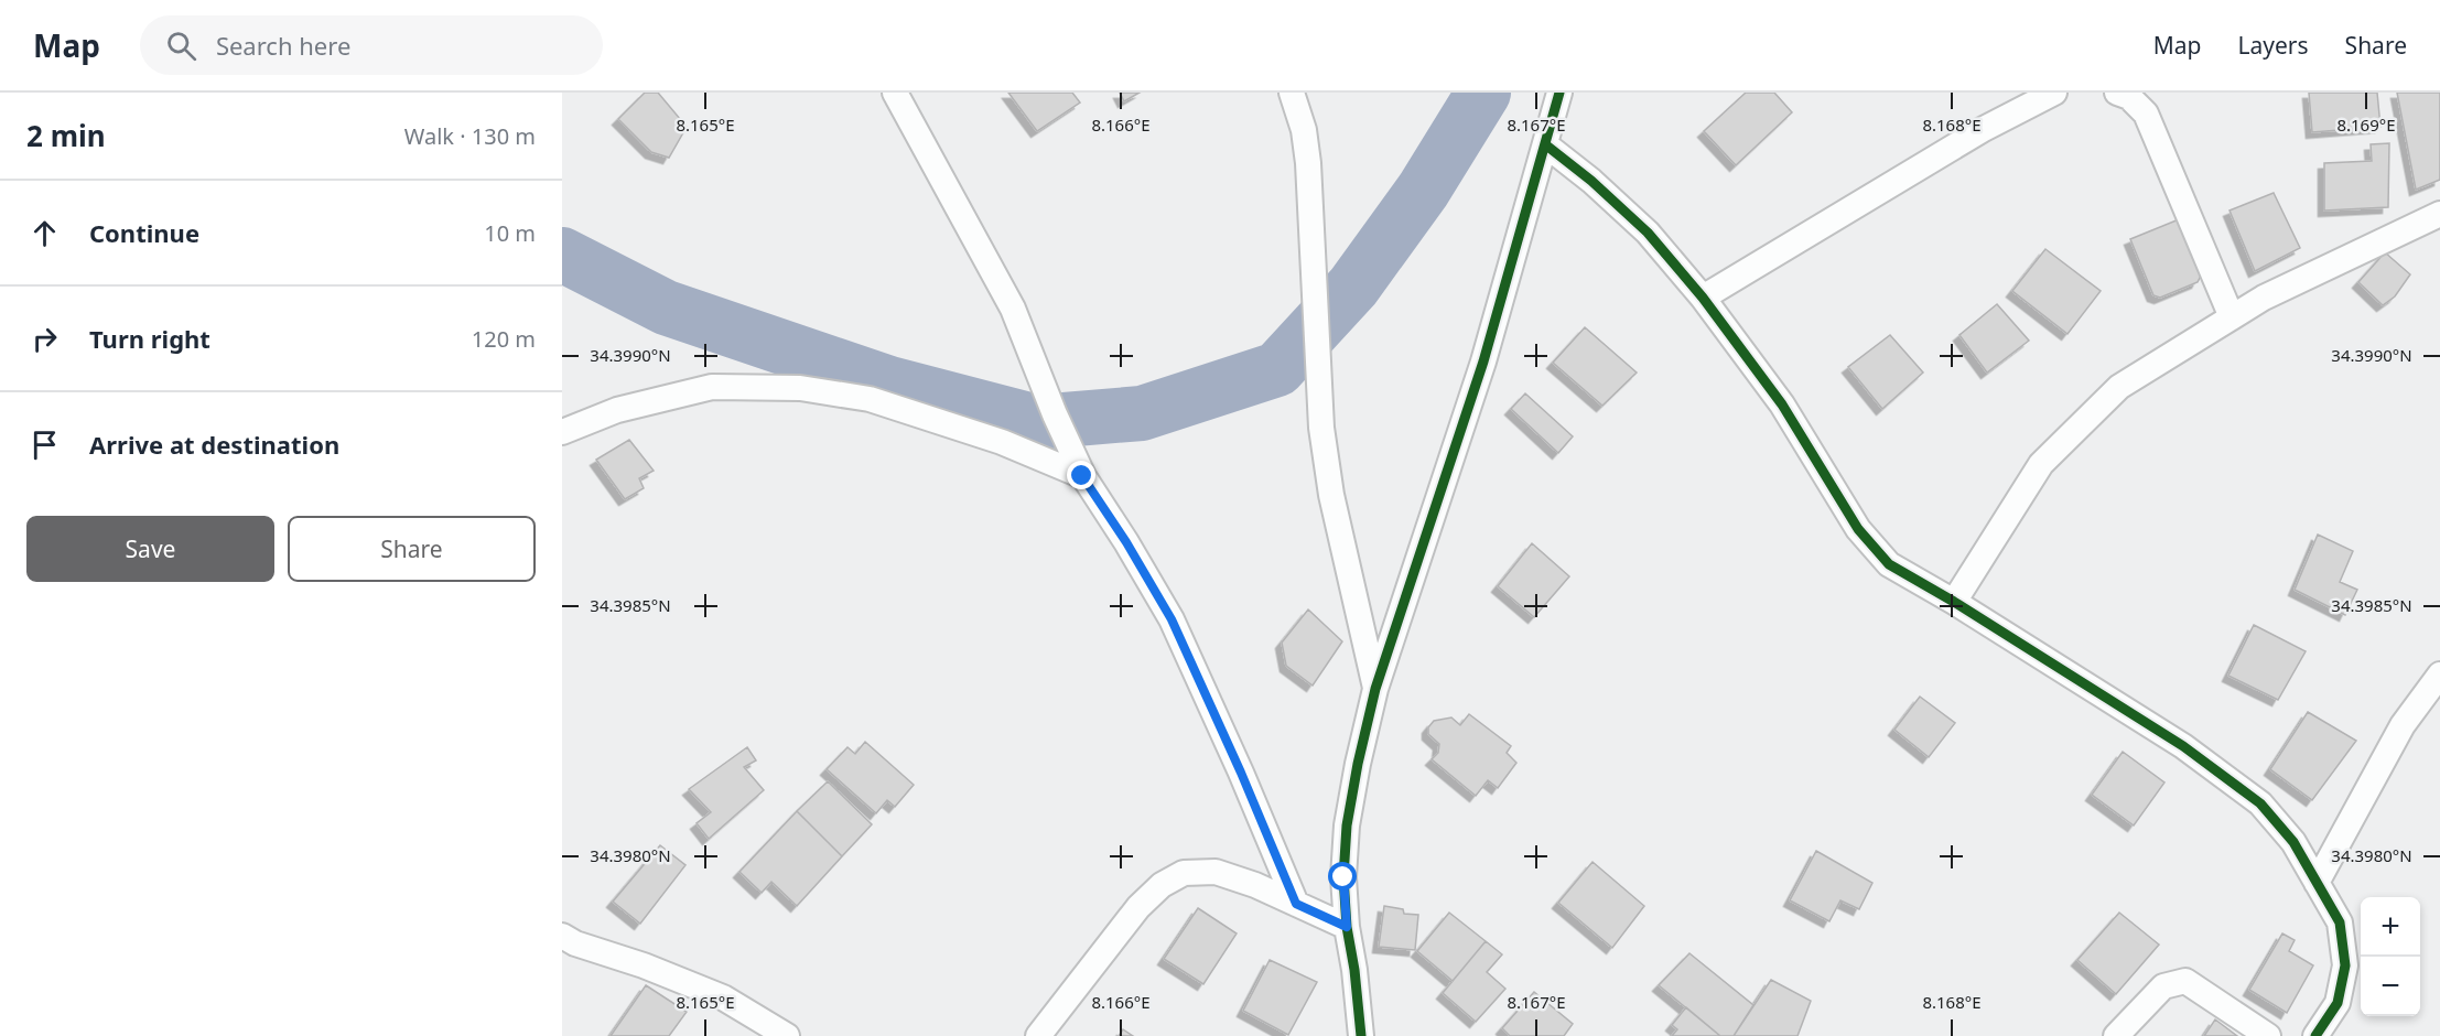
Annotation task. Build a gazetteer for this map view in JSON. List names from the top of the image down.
{
  "page": {
    "header": "Map",
    "search": "Search here",
    "nav": ["Map", "Layers", "Share"],
    "heading": ["2 min", "Walk · 130 m"],
    "list": [
      ["Continue", "10 m"],
      ["Turn right", "120 m"],
      "Arrive at destination"
    ],
    "buttons": ["Save", "Share"],
    "map_buttons": ["+", "−"]
  },
  "coordinates": [
    "8.165°E",
    "8.166°E",
    "8.167°E",
    "8.168°E",
    "8.169°E",
    "34.3990°N",
    "34.3985°N",
    "34.3980°N"
  ]
}
